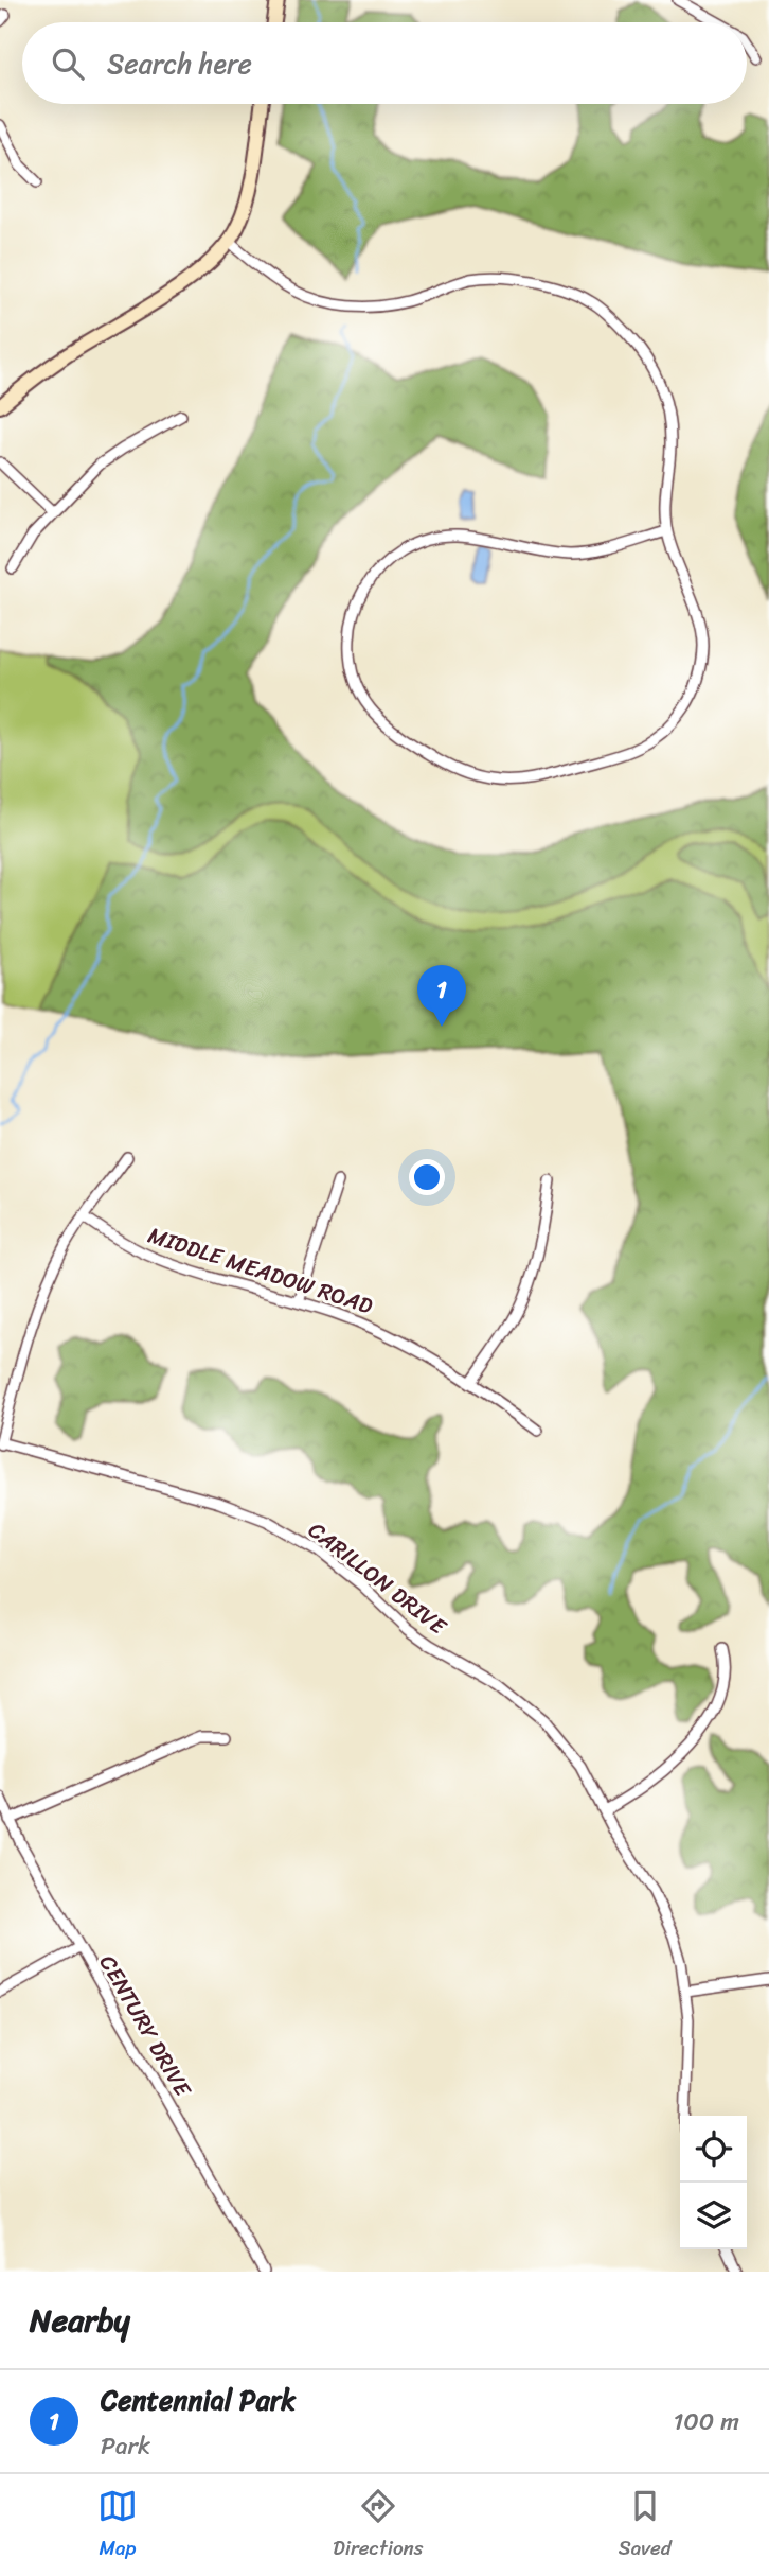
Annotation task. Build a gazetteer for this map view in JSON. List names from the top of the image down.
{
  "streets": {
    "street": ["MIDDLE MEADOW ROAD", "CARILLON DRIVE", "CENTURY DRIVE"]
  },
  "page": {
    "search": "Search here",
    "pins": "1",
    "heading": "Nearby",
    "list": [
      {
        "mark": "1",
        "name": "Centennial Park",
        "note": "Park",
        "value": "100 m"
      }
    ],
    "nav": ["Map", "Directions", "Saved"]
  }
}
